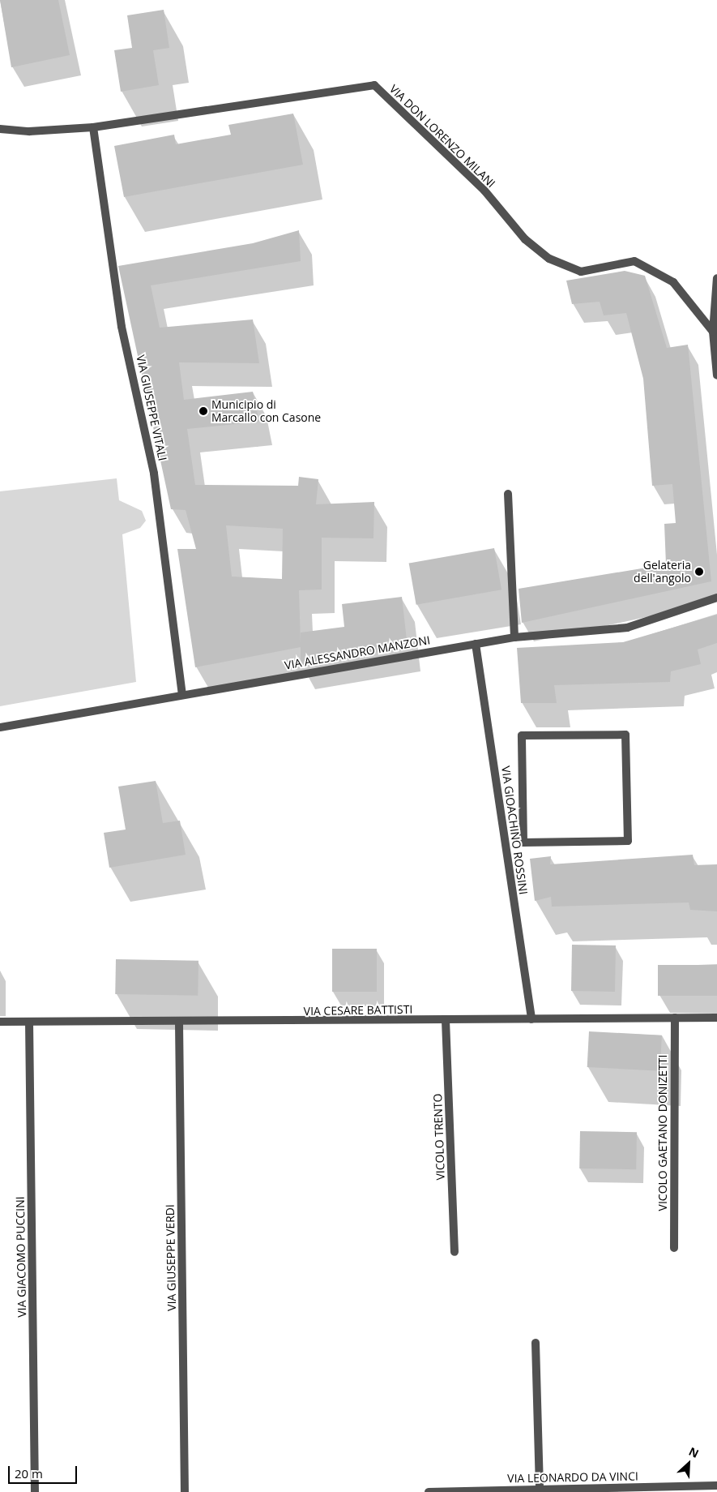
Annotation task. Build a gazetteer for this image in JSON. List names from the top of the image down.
{
  "streets": {
    "street": [
      "VIA DON LORENZO MILANI",
      "VIA GIUSEPPE VITALI",
      "VIA ALESSANDRO MANZONI",
      "VIA GIOACHINO ROSSINI",
      "VIA CESARE BATTISTI",
      "VICOLO GAETANO DONIZETTI",
      "VICOLO TRENTO",
      "VIA GIACOMO PUCCINI",
      "VIA GIUSEPPE VERDI",
      "VIA LEONARDO DA VINCI"
    ]
  },
  "crossings": [
    ["VIA DON LORENZO MILANI", "VIA GIUSEPPE VITALI"],
    ["VIA GIUSEPPE VITALI", "VIA ALESSANDRO MANZONI"],
    ["VIA ALESSANDRO MANZONI", "VIA GIOACHINO ROSSINI"],
    ["VIA GIOACHINO ROSSINI", "VIA CESARE BATTISTI"],
    ["VIA CESARE BATTISTI", "VICOLO GAETANO DONIZETTI"],
    ["VIA CESARE BATTISTI", "VICOLO TRENTO"],
    ["VIA CESARE BATTISTI", "VIA GIACOMO PUCCINI"],
    ["VIA CESARE BATTISTI", "VIA GIUSEPPE VERDI"]
  ],
  "places": ["Municipio di Marcallo con Casone", "Gelateria dell'angolo"],
  "scale_bar": "20 m",
  "north": "top right"
}
